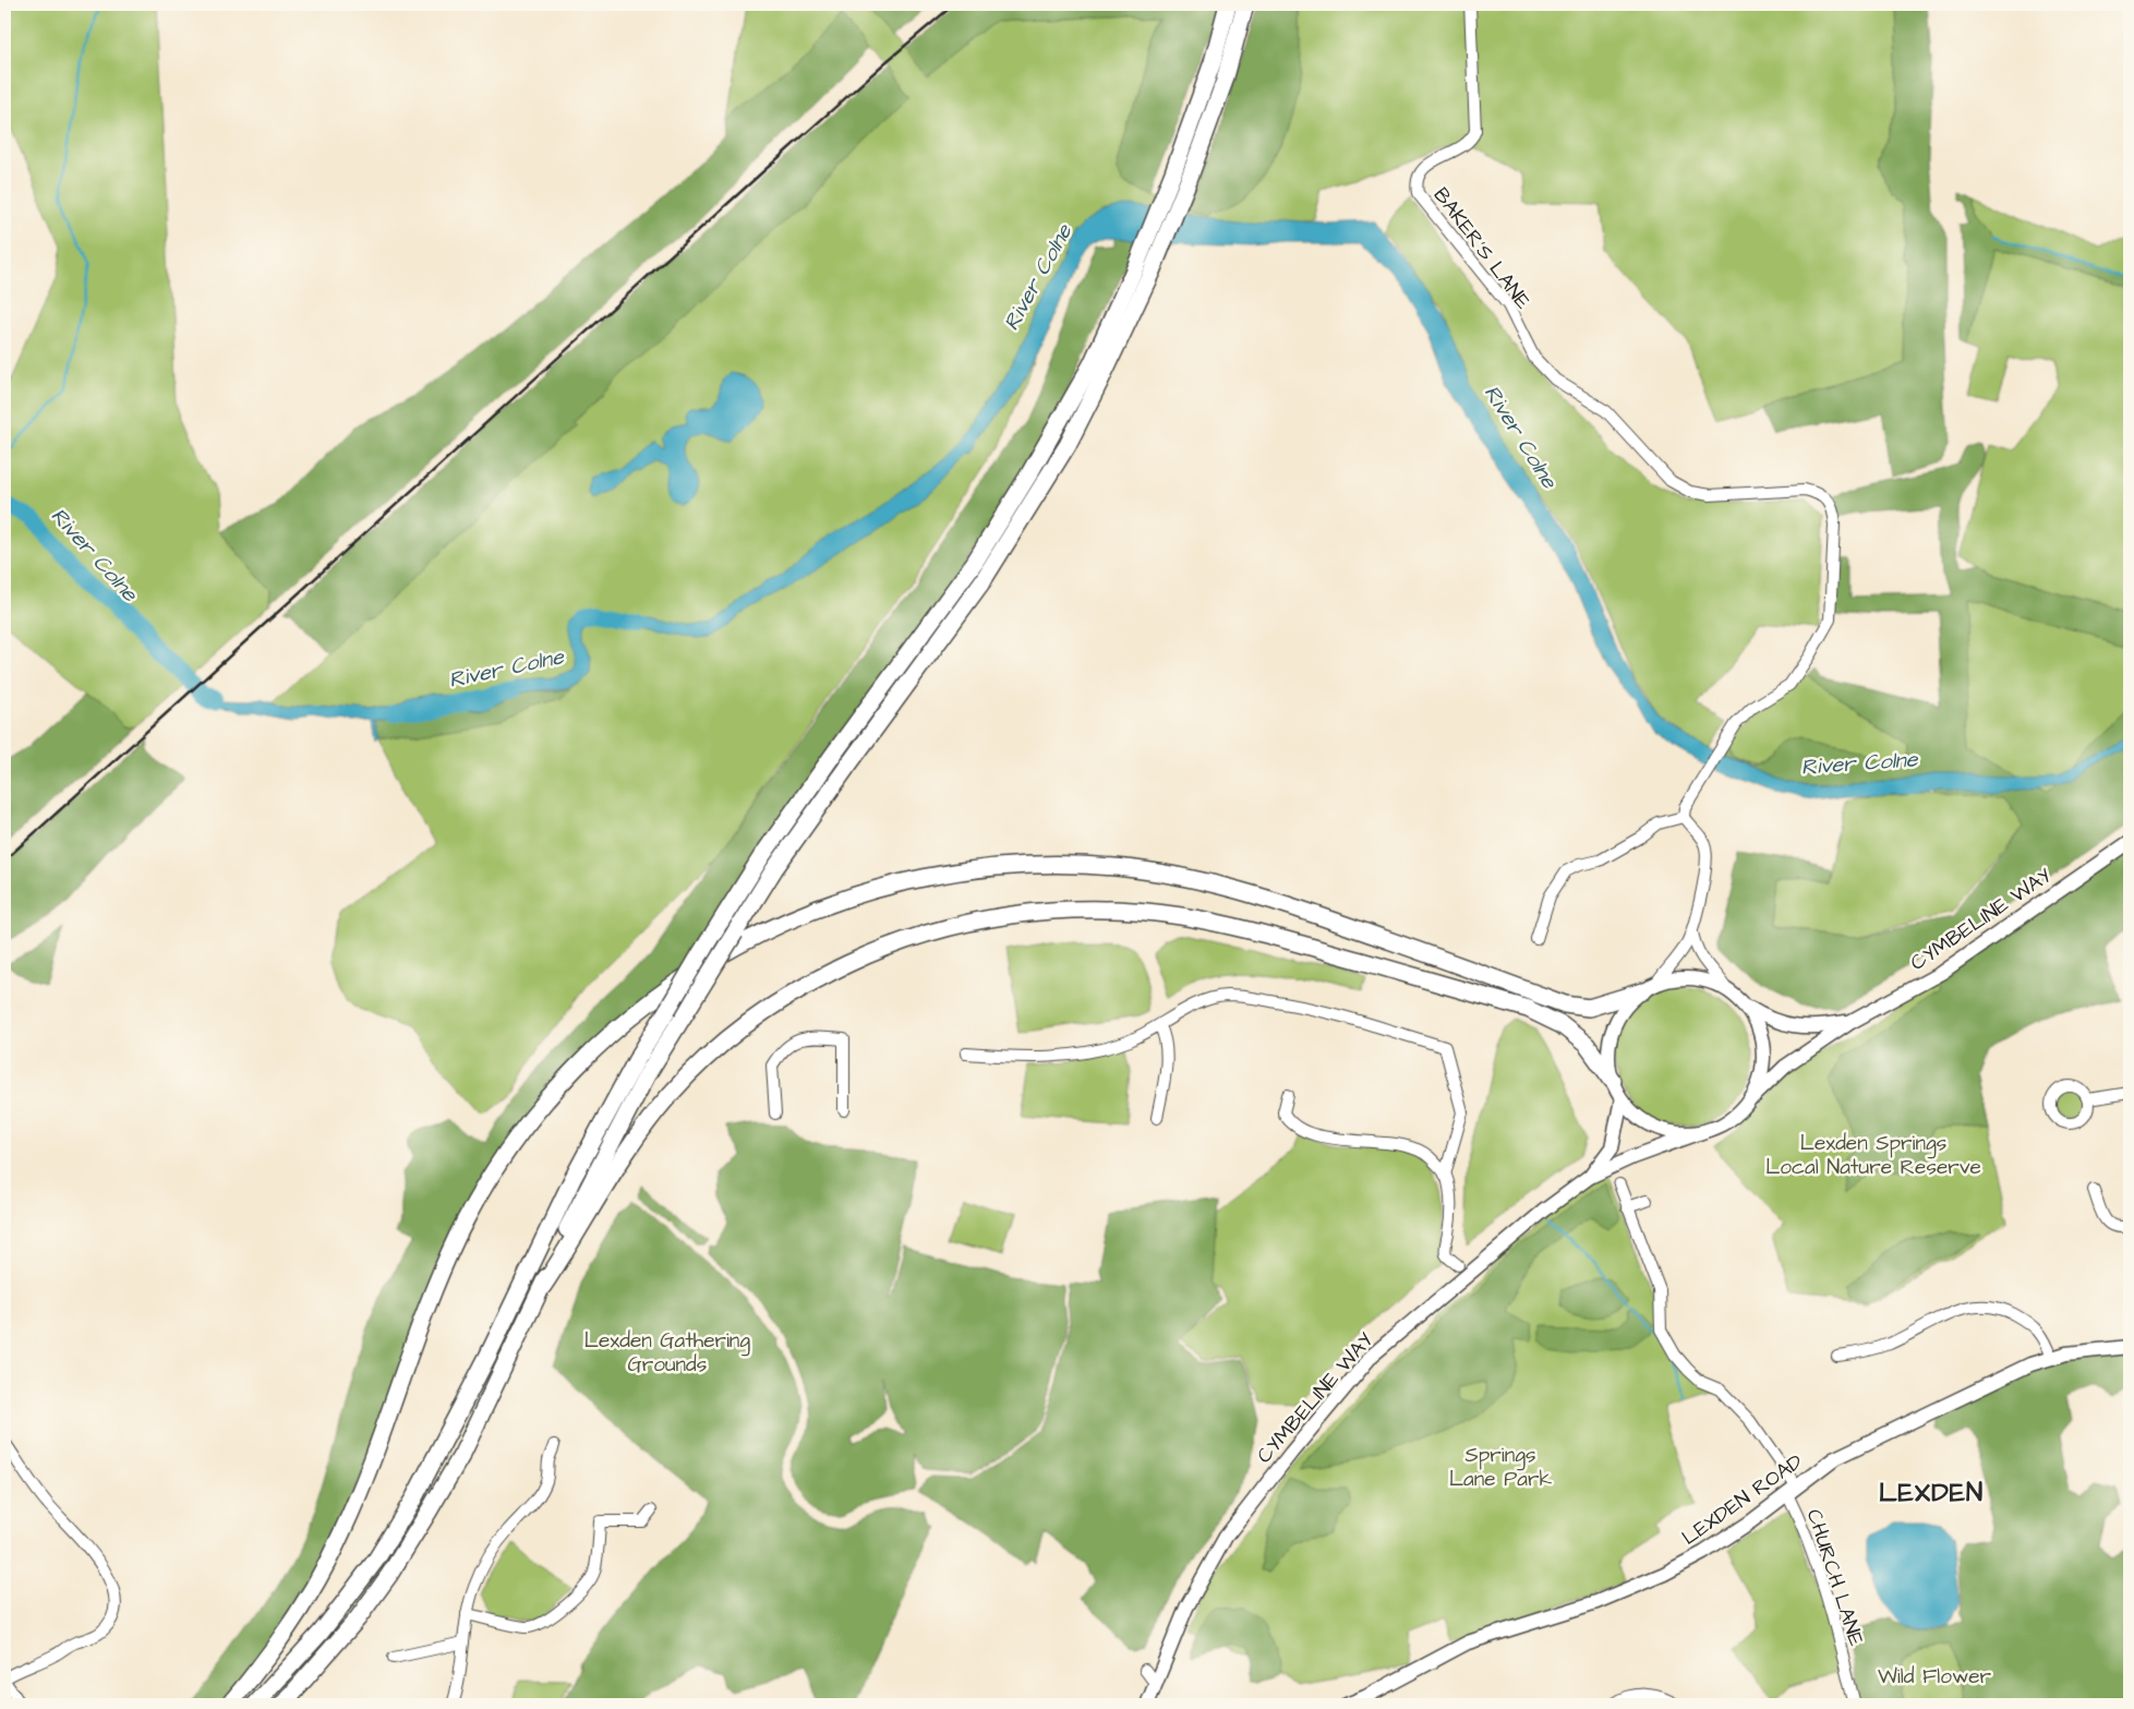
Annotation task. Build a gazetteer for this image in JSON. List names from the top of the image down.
{
  "streets": {
    "main road": ["CYMBELINE WAY", "LEXDEN ROAD"],
    "street": ["BAKER'S LANE", "CHURCH LANE"]
  },
  "crossings": [
    ["LEXDEN ROAD", "CHURCH LANE"]
  ],
  "districts": ["LEXDEN"],
  "water": ["River Colne"],
  "parks": [
    "Lexden Springs Local Nature Reserve",
    "Lexden Gathering Grounds",
    "Springs Lane Park",
    "Wild Flower"
  ]
}
